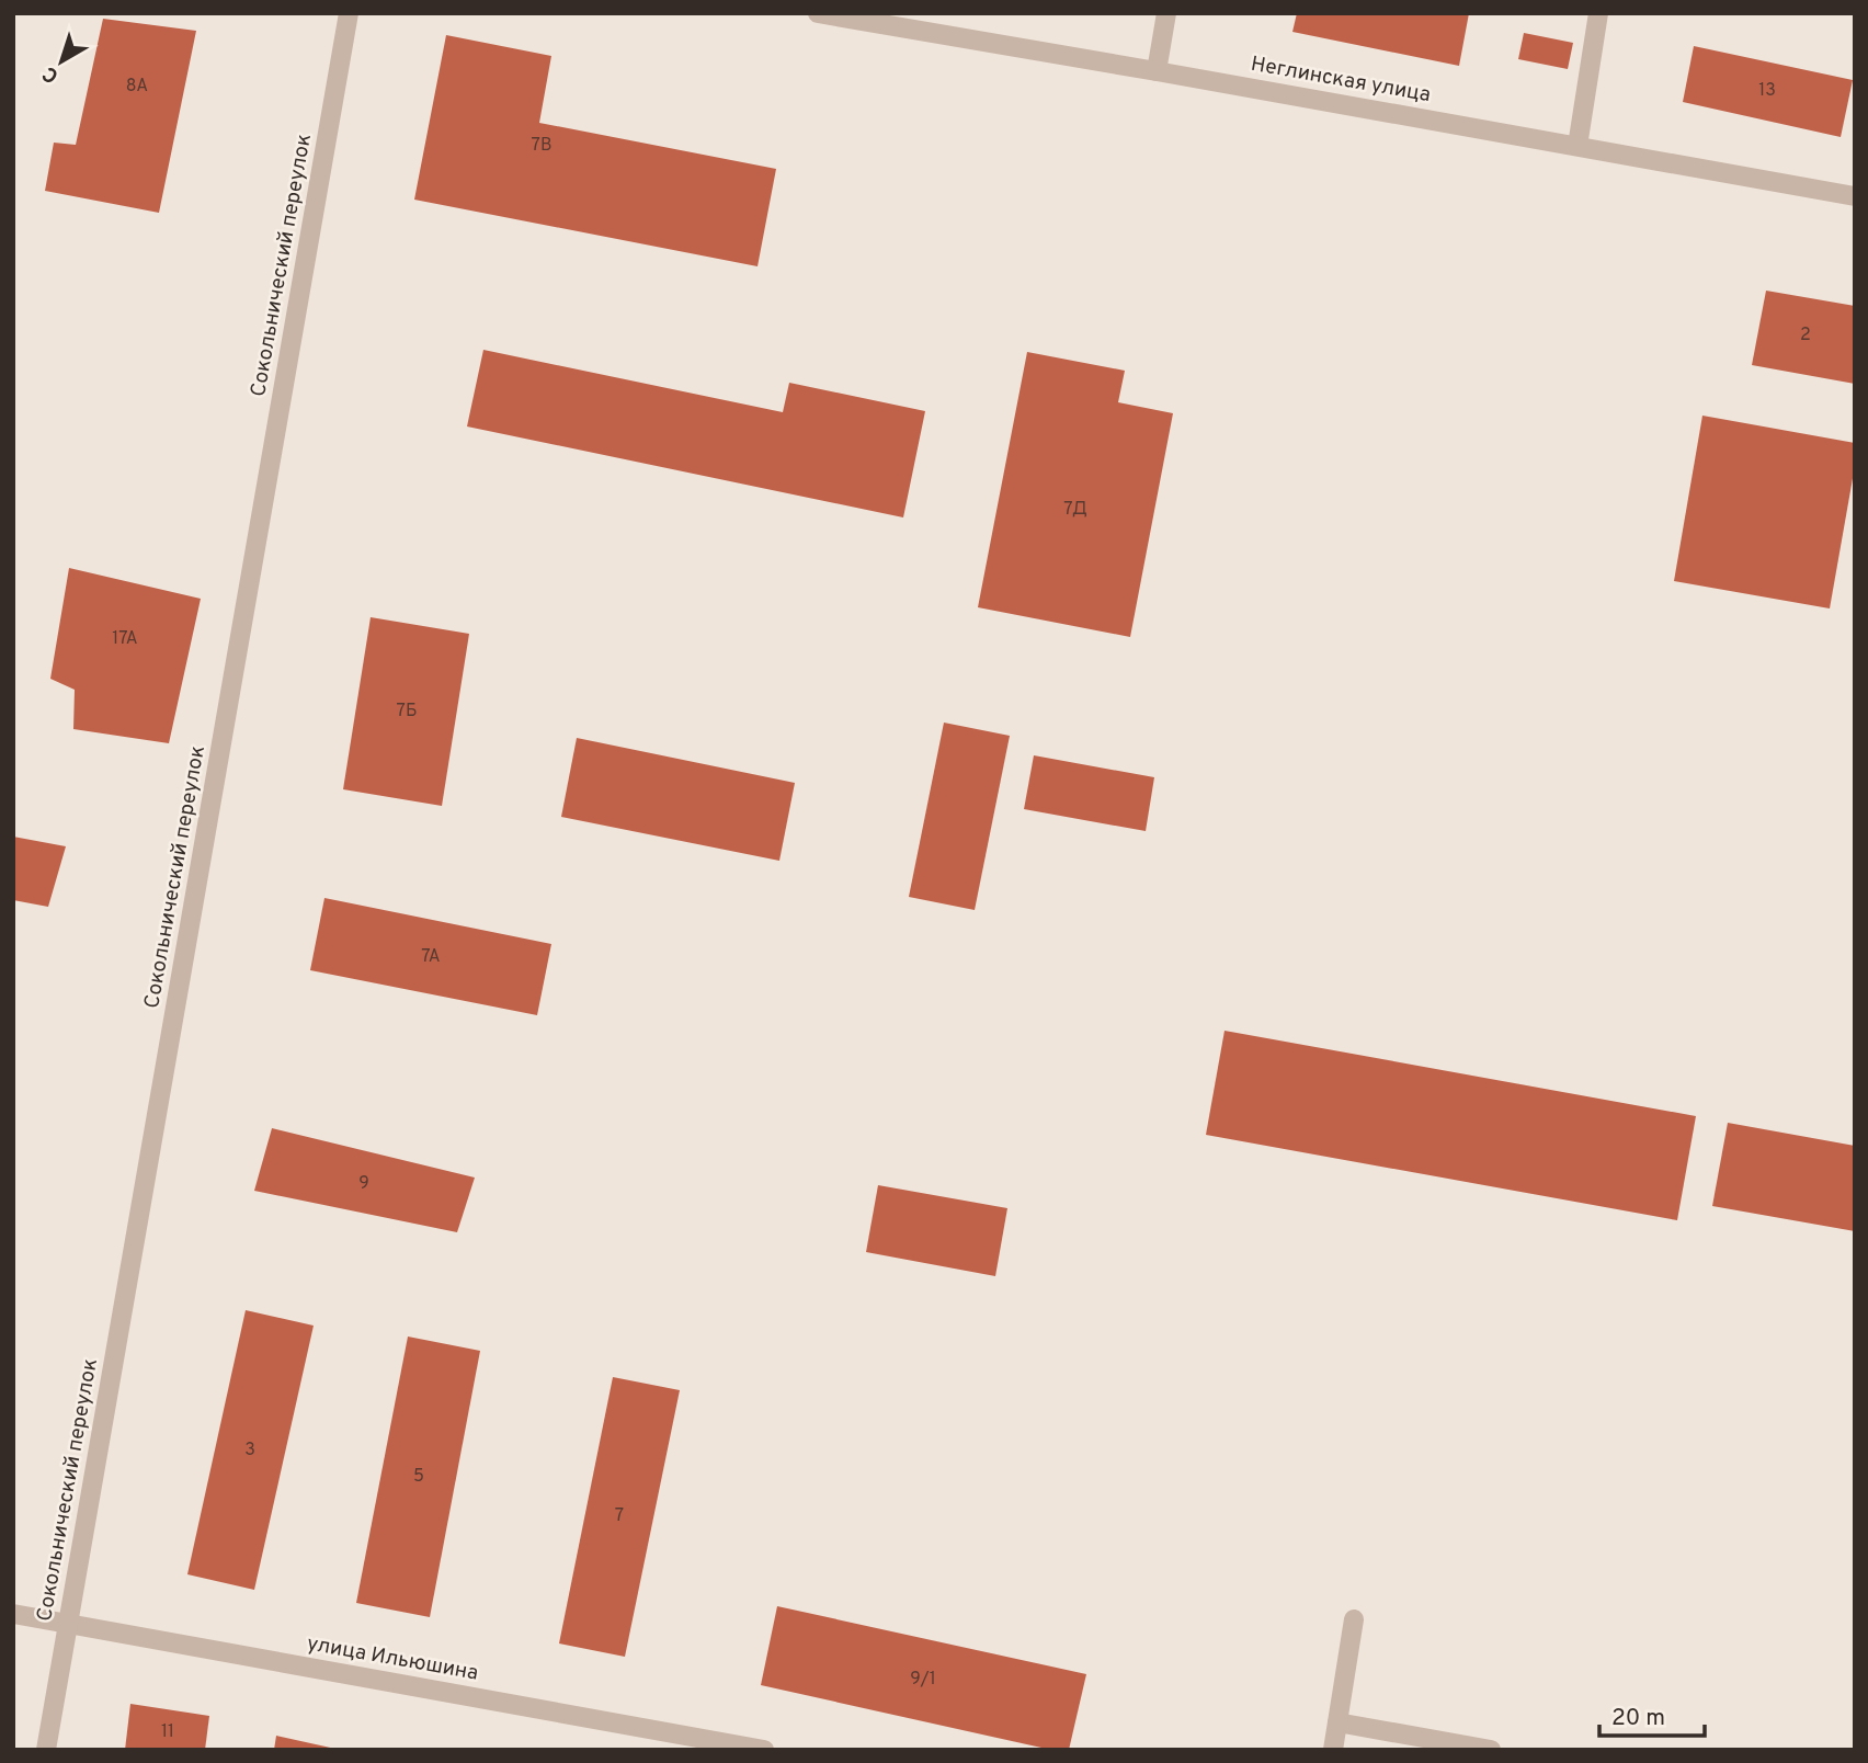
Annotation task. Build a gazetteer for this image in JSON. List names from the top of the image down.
{
  "streets": {
    "street": ["Неглинская улица", "Сокольнический переулок", "улица Ильюшина"]
  },
  "crossings": [
    ["Сокольнический переулок", "улица Ильюшина"]
  ],
  "house_numbers": [
    "8А",
    "13",
    "7В",
    "2",
    "7Д",
    "17А",
    "7Б",
    "7А",
    "9",
    "3",
    "5",
    "7",
    "9/1",
    "11"
  ],
  "scale_bar": "20 m",
  "north": "bottom left"
}
